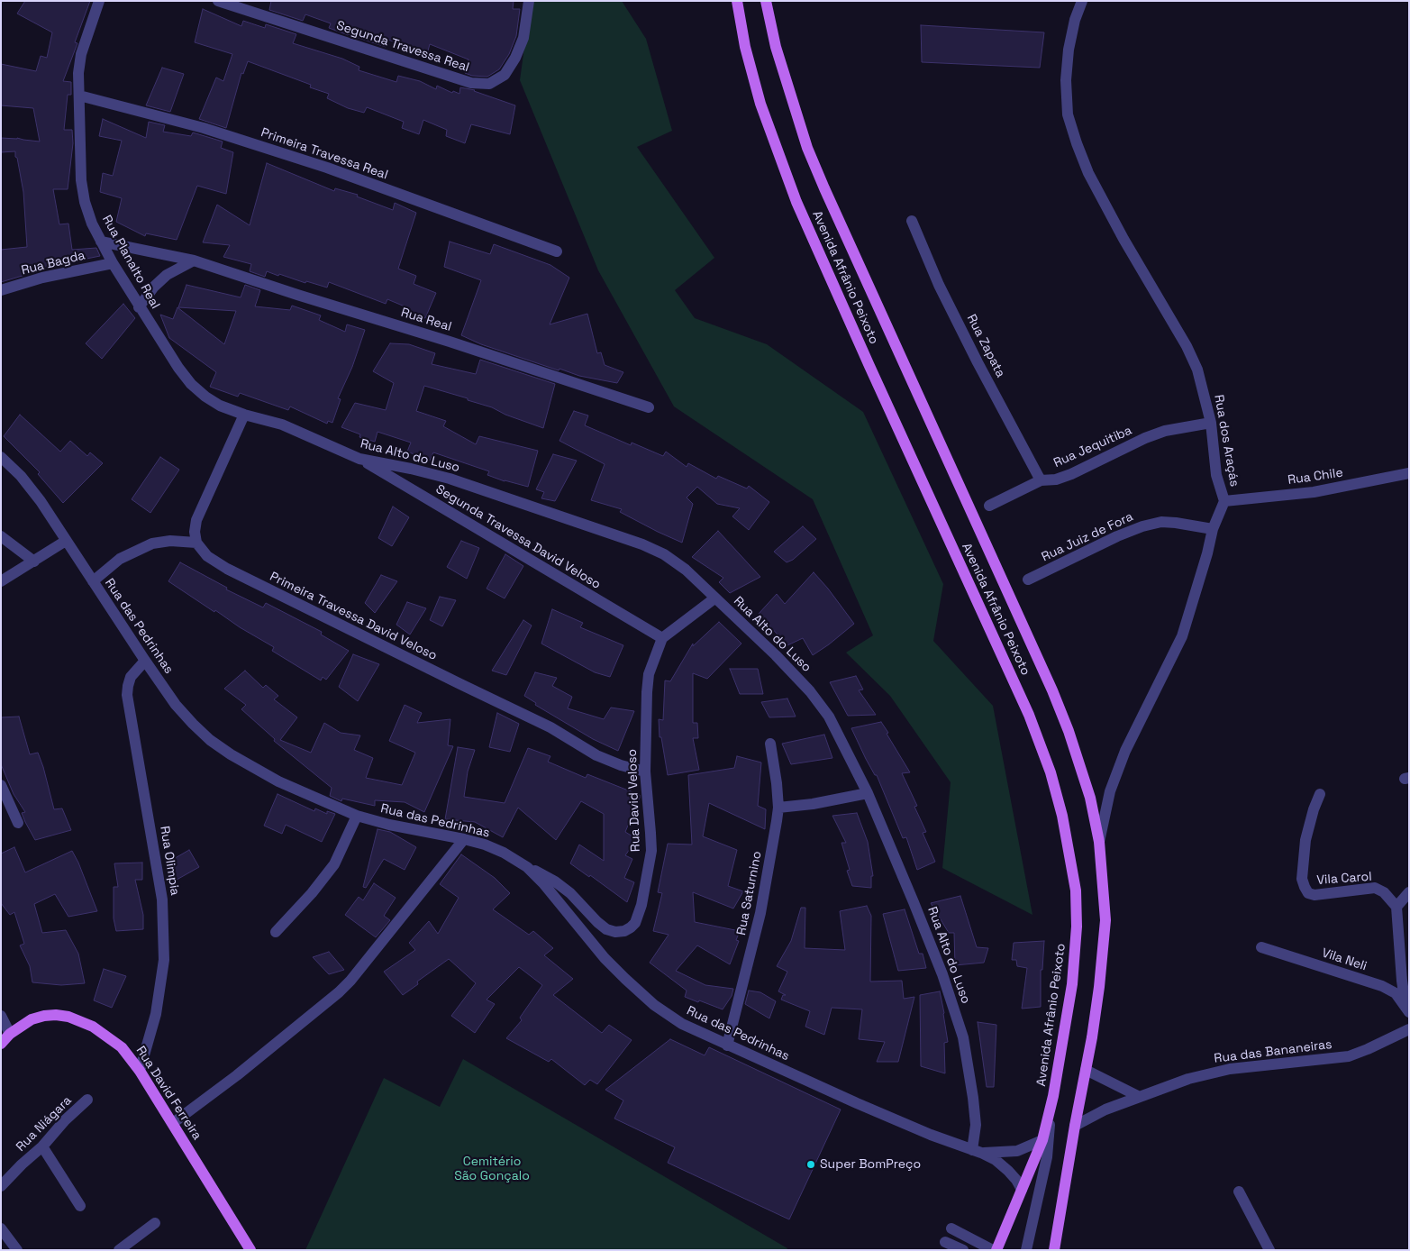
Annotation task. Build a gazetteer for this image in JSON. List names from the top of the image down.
{
  "streets": {
    "main road": ["Avenida Afrânio Peixoto", "Rua David Ferreira"],
    "street": [
      "Segunda Travessa Real",
      "Primeira Travessa Real",
      "Rua Planalto Real",
      "Rua Bagda",
      "Rua Real",
      "Rua Zapata",
      "Rua dos Araçás",
      "Rua Jequitiba",
      "Rua Alto do Luso",
      "Rua Chile",
      "Segunda Travessa David Veloso",
      "Rua Juiz de Fora",
      "Primeira Travessa David Veloso",
      "Rua das Pedrinhas",
      "Rua David Veloso",
      "Rua Olimpia",
      "Vila Carol",
      "Rua Saturnino",
      "Vila Neli",
      "Rua das Bananeiras",
      "Rua Niágara"
    ]
  },
  "crossings": [
    ["Primeira Travessa Real", "Rua Planalto Real"],
    ["Rua Planalto Real", "Rua Bagda"],
    ["Rua Planalto Real", "Rua Real"],
    ["Rua Planalto Real", "Rua Alto do Luso"],
    ["Avenida Afrânio Peixoto", "Rua dos Araçás"],
    ["Avenida Afrânio Peixoto", "Rua das Pedrinhas"],
    ["Avenida Afrânio Peixoto", "Rua das Bananeiras"],
    ["Rua Zapata", "Rua Jequitiba"],
    ["Rua dos Araçás", "Rua Jequitiba"],
    ["Rua dos Araçás", "Rua Chile"],
    ["Rua dos Araçás", "Rua Juiz de Fora"],
    ["Rua Alto do Luso", "Segunda Travessa David Veloso"],
    ["Rua Alto do Luso", "Rua das Pedrinhas"],
    ["Segunda Travessa David Veloso", "Rua David Veloso"],
    ["Primeira Travessa David Veloso", "Rua David Veloso"],
    ["Rua das Pedrinhas", "Rua David Veloso"],
    ["Rua das Pedrinhas", "Rua Olimpia"],
    ["Rua das Pedrinhas", "Rua Saturnino"],
    ["Rua Olimpia", "Rua David Ferreira"]
  ],
  "parks": ["Cemitério São Gonçalo"],
  "places": ["Super BomPreço"]
}
